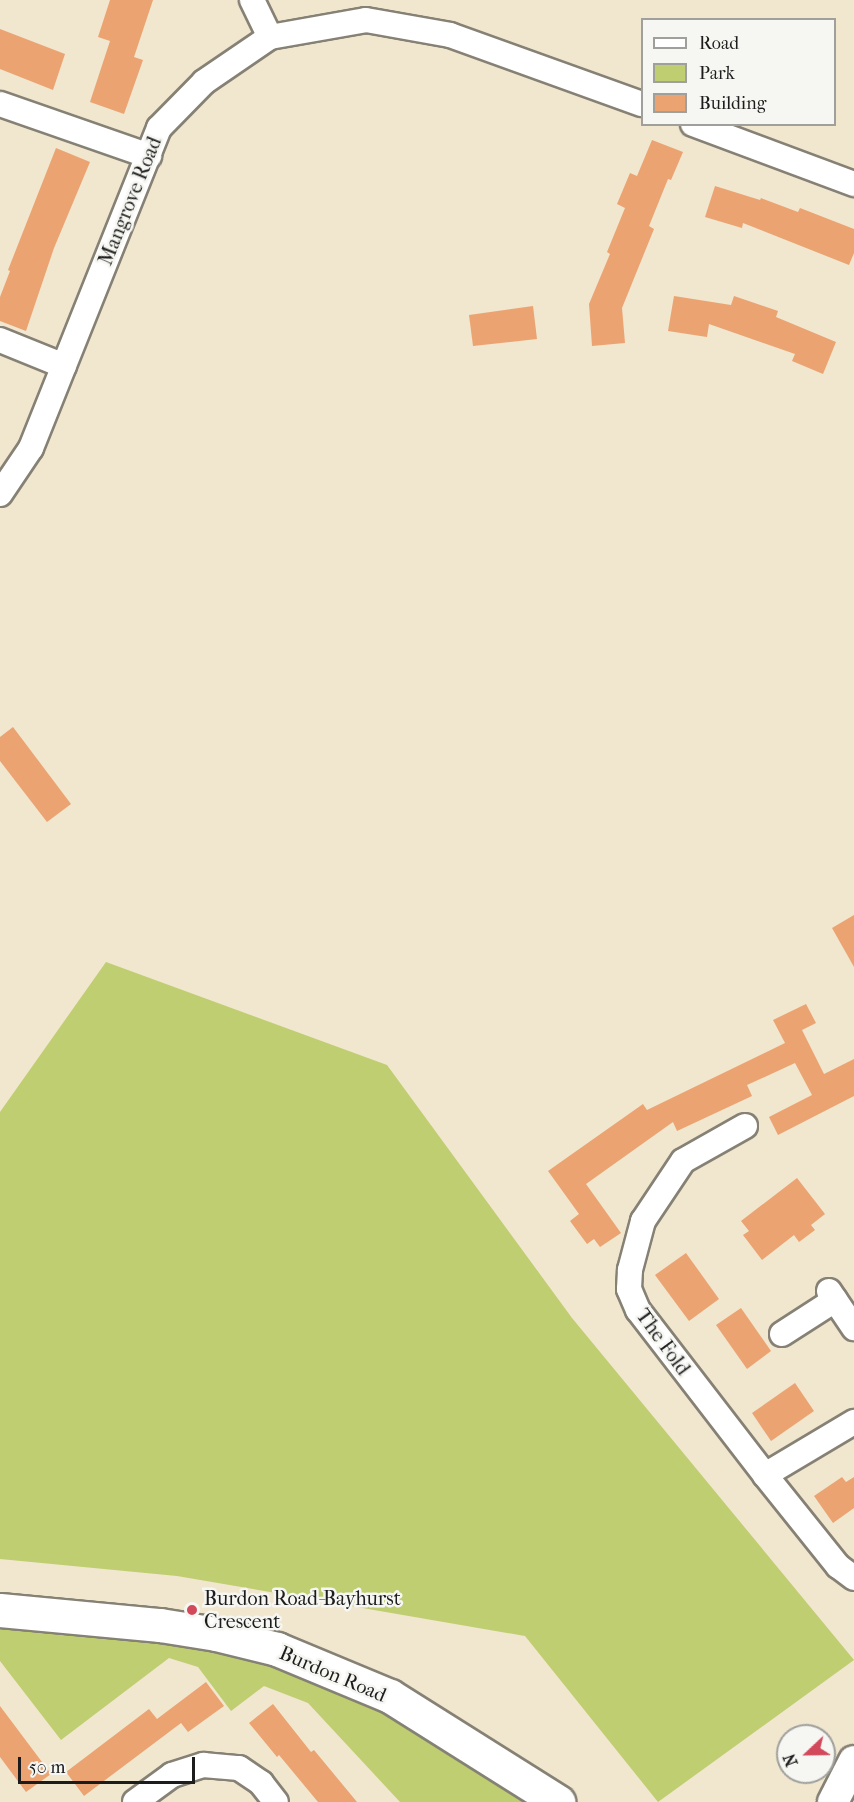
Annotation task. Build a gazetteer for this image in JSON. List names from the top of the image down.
{
  "streets": {
    "main road": ["Burdon Road"],
    "street": ["Mangrove Road", "The Fold"]
  },
  "places": ["Burdon Road-Bayhurst Crescent"],
  "legend": ["Road", "Park", "Building"],
  "scale_bar": "50 m",
  "north": "left"
}
